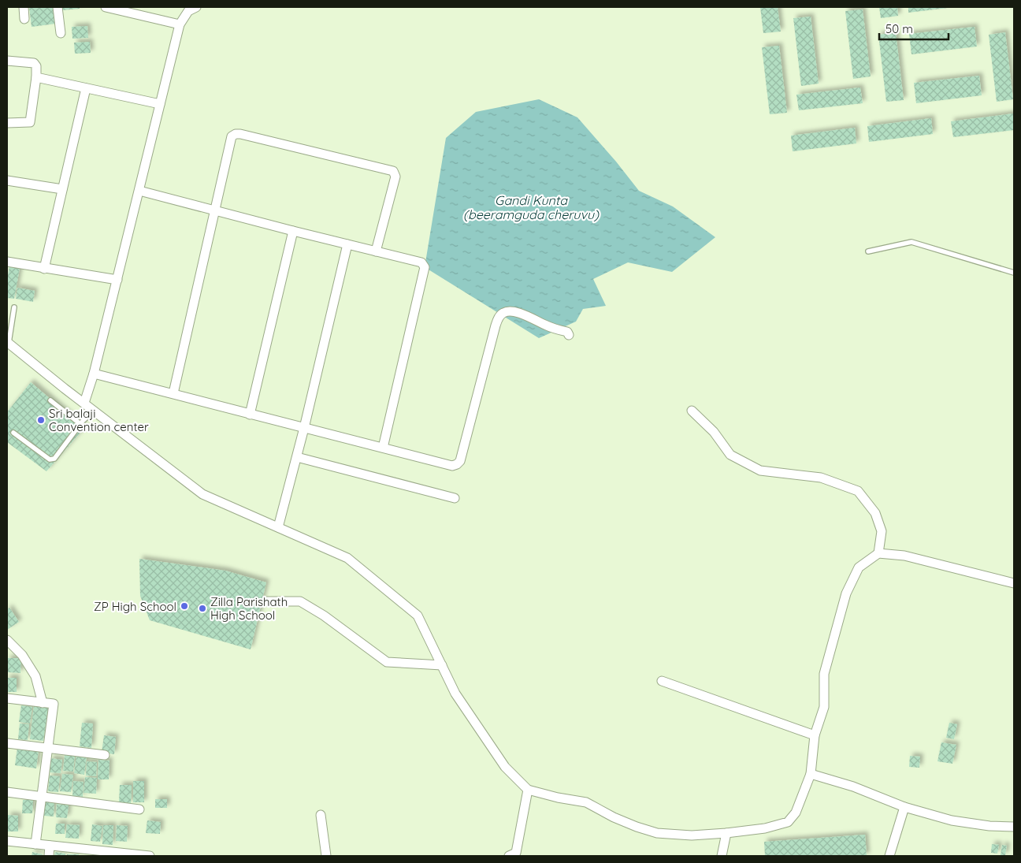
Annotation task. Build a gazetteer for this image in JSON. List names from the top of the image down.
{
  "water": ["Gandi Kunta (beeramguda cheruvu)"],
  "places": ["Sri balaji Convention center", "ZP High School", "Zilla Parishath High School"],
  "scale_bar": "50 m"
}
